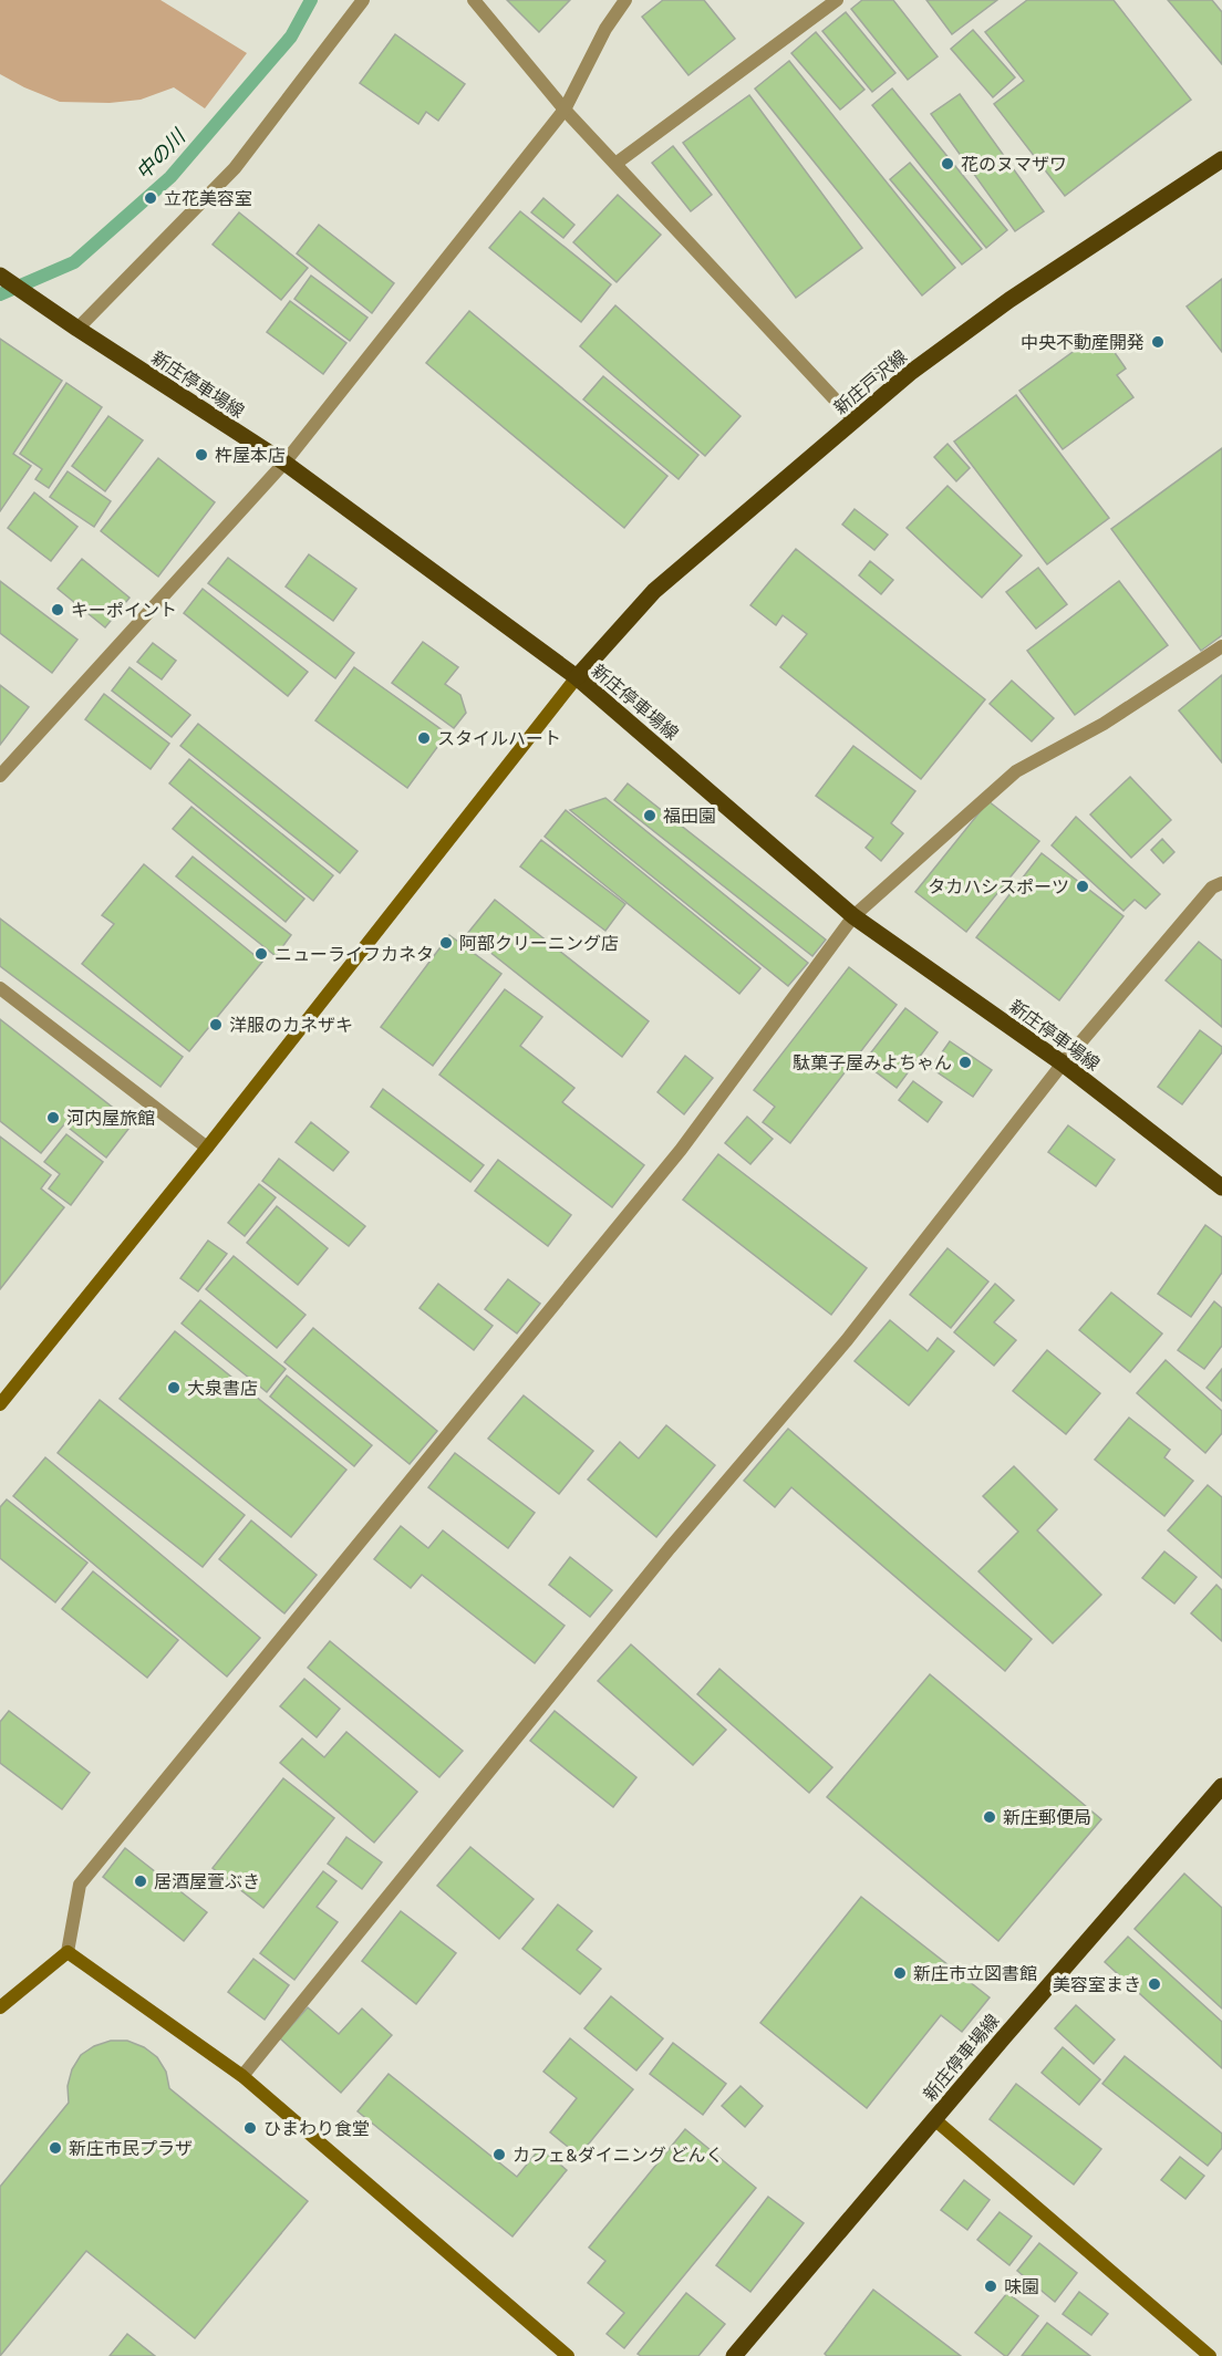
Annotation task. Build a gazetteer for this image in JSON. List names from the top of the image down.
{
  "streets": {
    "main road": ["新庄戸沢線", "新庄停車場線"]
  },
  "crossings": [
    ["新庄戸沢線", "新庄停車場線"]
  ],
  "water": ["中の川"],
  "places": [
    "花のヌマザワ",
    "立花美容室",
    "中央不動産開発",
    "杵屋本店",
    "キーポイント",
    "スタイルハート",
    "福田園",
    "タカハシスポーツ",
    "阿部クリーニング店",
    "ニューライフカネタ",
    "洋服のカネザキ",
    "駄菓子屋みよちゃん",
    "河内屋旅館",
    "大泉書店",
    "新庄郵便局",
    "居酒屋萱ぶき",
    "新庄市立図書館",
    "美容室まき",
    "ひまわり食堂",
    "新庄市民プラザ",
    "カフェ&ダイニング どんく",
    "味園"
  ]
}
